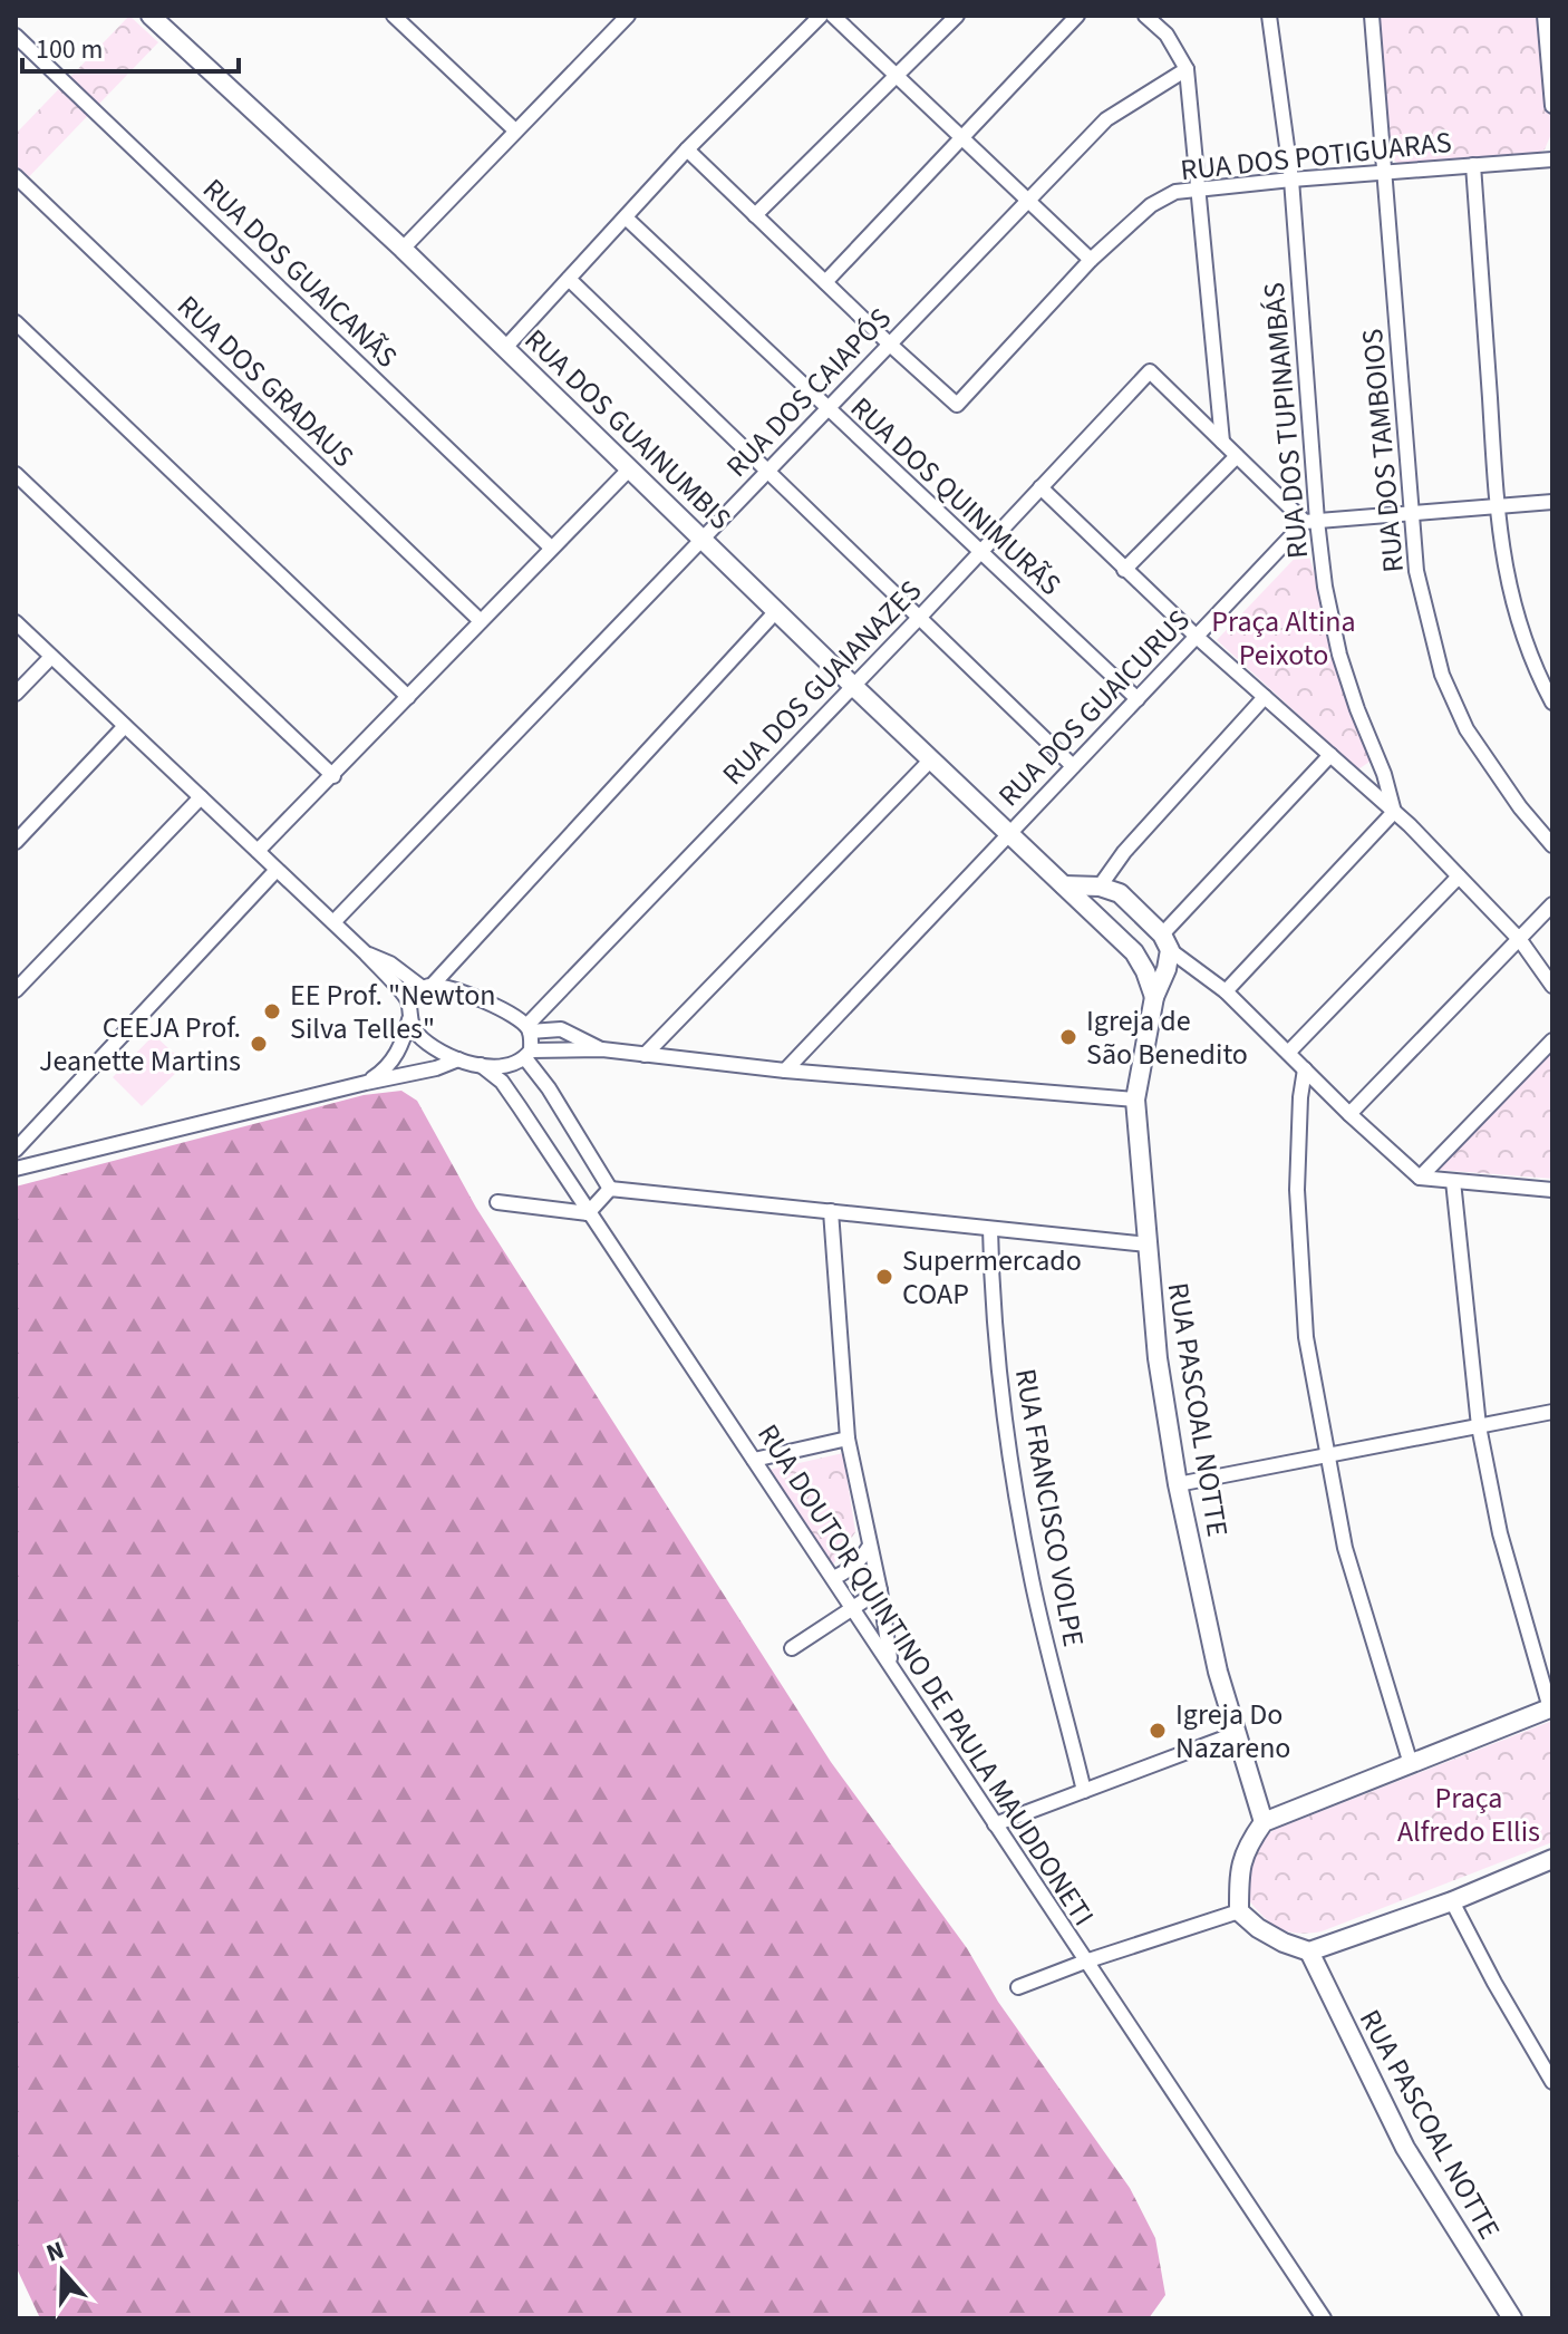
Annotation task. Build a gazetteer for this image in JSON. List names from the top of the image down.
{
  "streets": {
    "street": [
      "RUA DOS POTIGUARAS",
      "RUA DOS GUAICANÃS",
      "RUA DOS GRADAUS",
      "RUA DOS CAIAPÓS",
      "RUA DOS TUPINAMBÁS",
      "RUA DOS GUAINUMBIS",
      "RUA DOS TAMBOIOS",
      "RUA DOS QUINIMURÃS",
      "RUA DOS GUAIANAZES",
      "RUA DOS GUAICURUS",
      "RUA PASCOAL NOTTE",
      "RUA FRANCISCO VOLPE",
      "RUA DOUTOR QUINTINO DE PAULA MAUDDONETI"
    ]
  },
  "crossings": [
    ["RUA DOS POTIGUARAS", "RUA DOS CAIAPÓS"],
    ["RUA DOS POTIGUARAS", "RUA DOS TUPINAMBÁS"],
    ["RUA DOS POTIGUARAS", "RUA DOS TAMBOIOS"],
    ["RUA DOS CAIAPÓS", "RUA DOS GUAINUMBIS"],
    ["RUA DOS CAIAPÓS", "RUA DOS QUINIMURÃS"],
    ["RUA DOS TUPINAMBÁS", "RUA DOS GUAIANAZES"],
    ["RUA DOS TUPINAMBÁS", "RUA DOS GUAICURUS"],
    ["RUA DOS GUAINUMBIS", "RUA DOS GUAIANAZES"],
    ["RUA DOS GUAINUMBIS", "RUA DOS GUAICURUS"],
    ["RUA DOS GUAINUMBIS", "RUA PASCOAL NOTTE"],
    ["RUA DOS QUINIMURÃS", "RUA DOS GUAIANAZES"],
    ["RUA DOS QUINIMURÃS", "RUA DOS GUAICURUS"]
  ],
  "parks": ["Praça Altina Peixoto", "Praça Alfredo Ellis"],
  "places": [
    "EE Prof. \"Newton Silva Telles\"",
    "Igreja de São Benedito",
    "CEEJA Prof. Jeanette Martins",
    "Supermercado COAP",
    "Igreja Do Nazareno"
  ],
  "scale_bar": "100 m",
  "north": "top"
}
